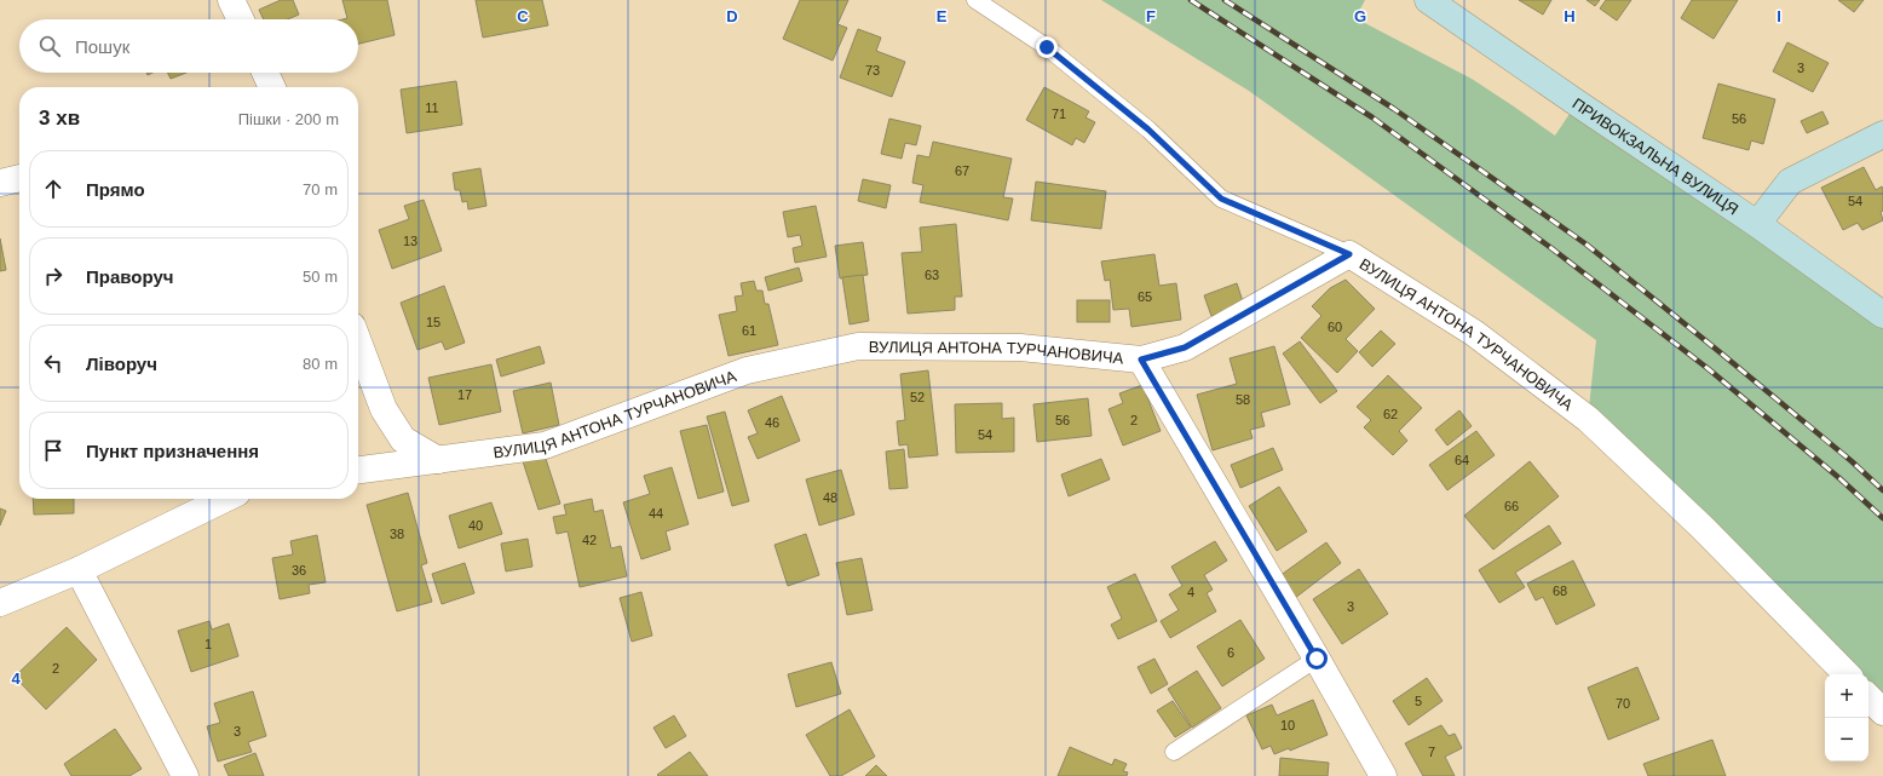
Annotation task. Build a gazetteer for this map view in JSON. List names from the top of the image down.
{
  "streets": {
    "street": ["ПРИВОКЗАЛЬНА ВУЛИЦЯ", "ВУЛИЦЯ АНТОНА ТУРЧАНОВИЧА"]
  },
  "house_numbers": [
    "3",
    "73",
    "11",
    "71",
    "56",
    "67",
    "54",
    "13",
    "63",
    "65",
    "15",
    "60",
    "61",
    "17",
    "52",
    "58",
    "62",
    "56",
    "2",
    "46",
    "54",
    "64",
    "48",
    "66",
    "44",
    "40",
    "38",
    "42",
    "36",
    "68",
    "4",
    "3",
    "1",
    "6",
    "2",
    "5",
    "70",
    "10",
    "3",
    "7"
  ],
  "page": {
    "search": "Пошук",
    "heading": ["3 хв", "Пішки · 200 m"],
    "list": [
      ["Прямо", "70 m"],
      ["Праворуч", "50 m"],
      ["Ліворуч", "80 m"],
      "Пункт призначення"
    ],
    "map_buttons": ["+", "−"]
  },
  "grid": {
    "columns": [
      "C",
      "D",
      "E",
      "F",
      "G",
      "H",
      "I"
    ],
    "rows": ["4"]
  }
}
